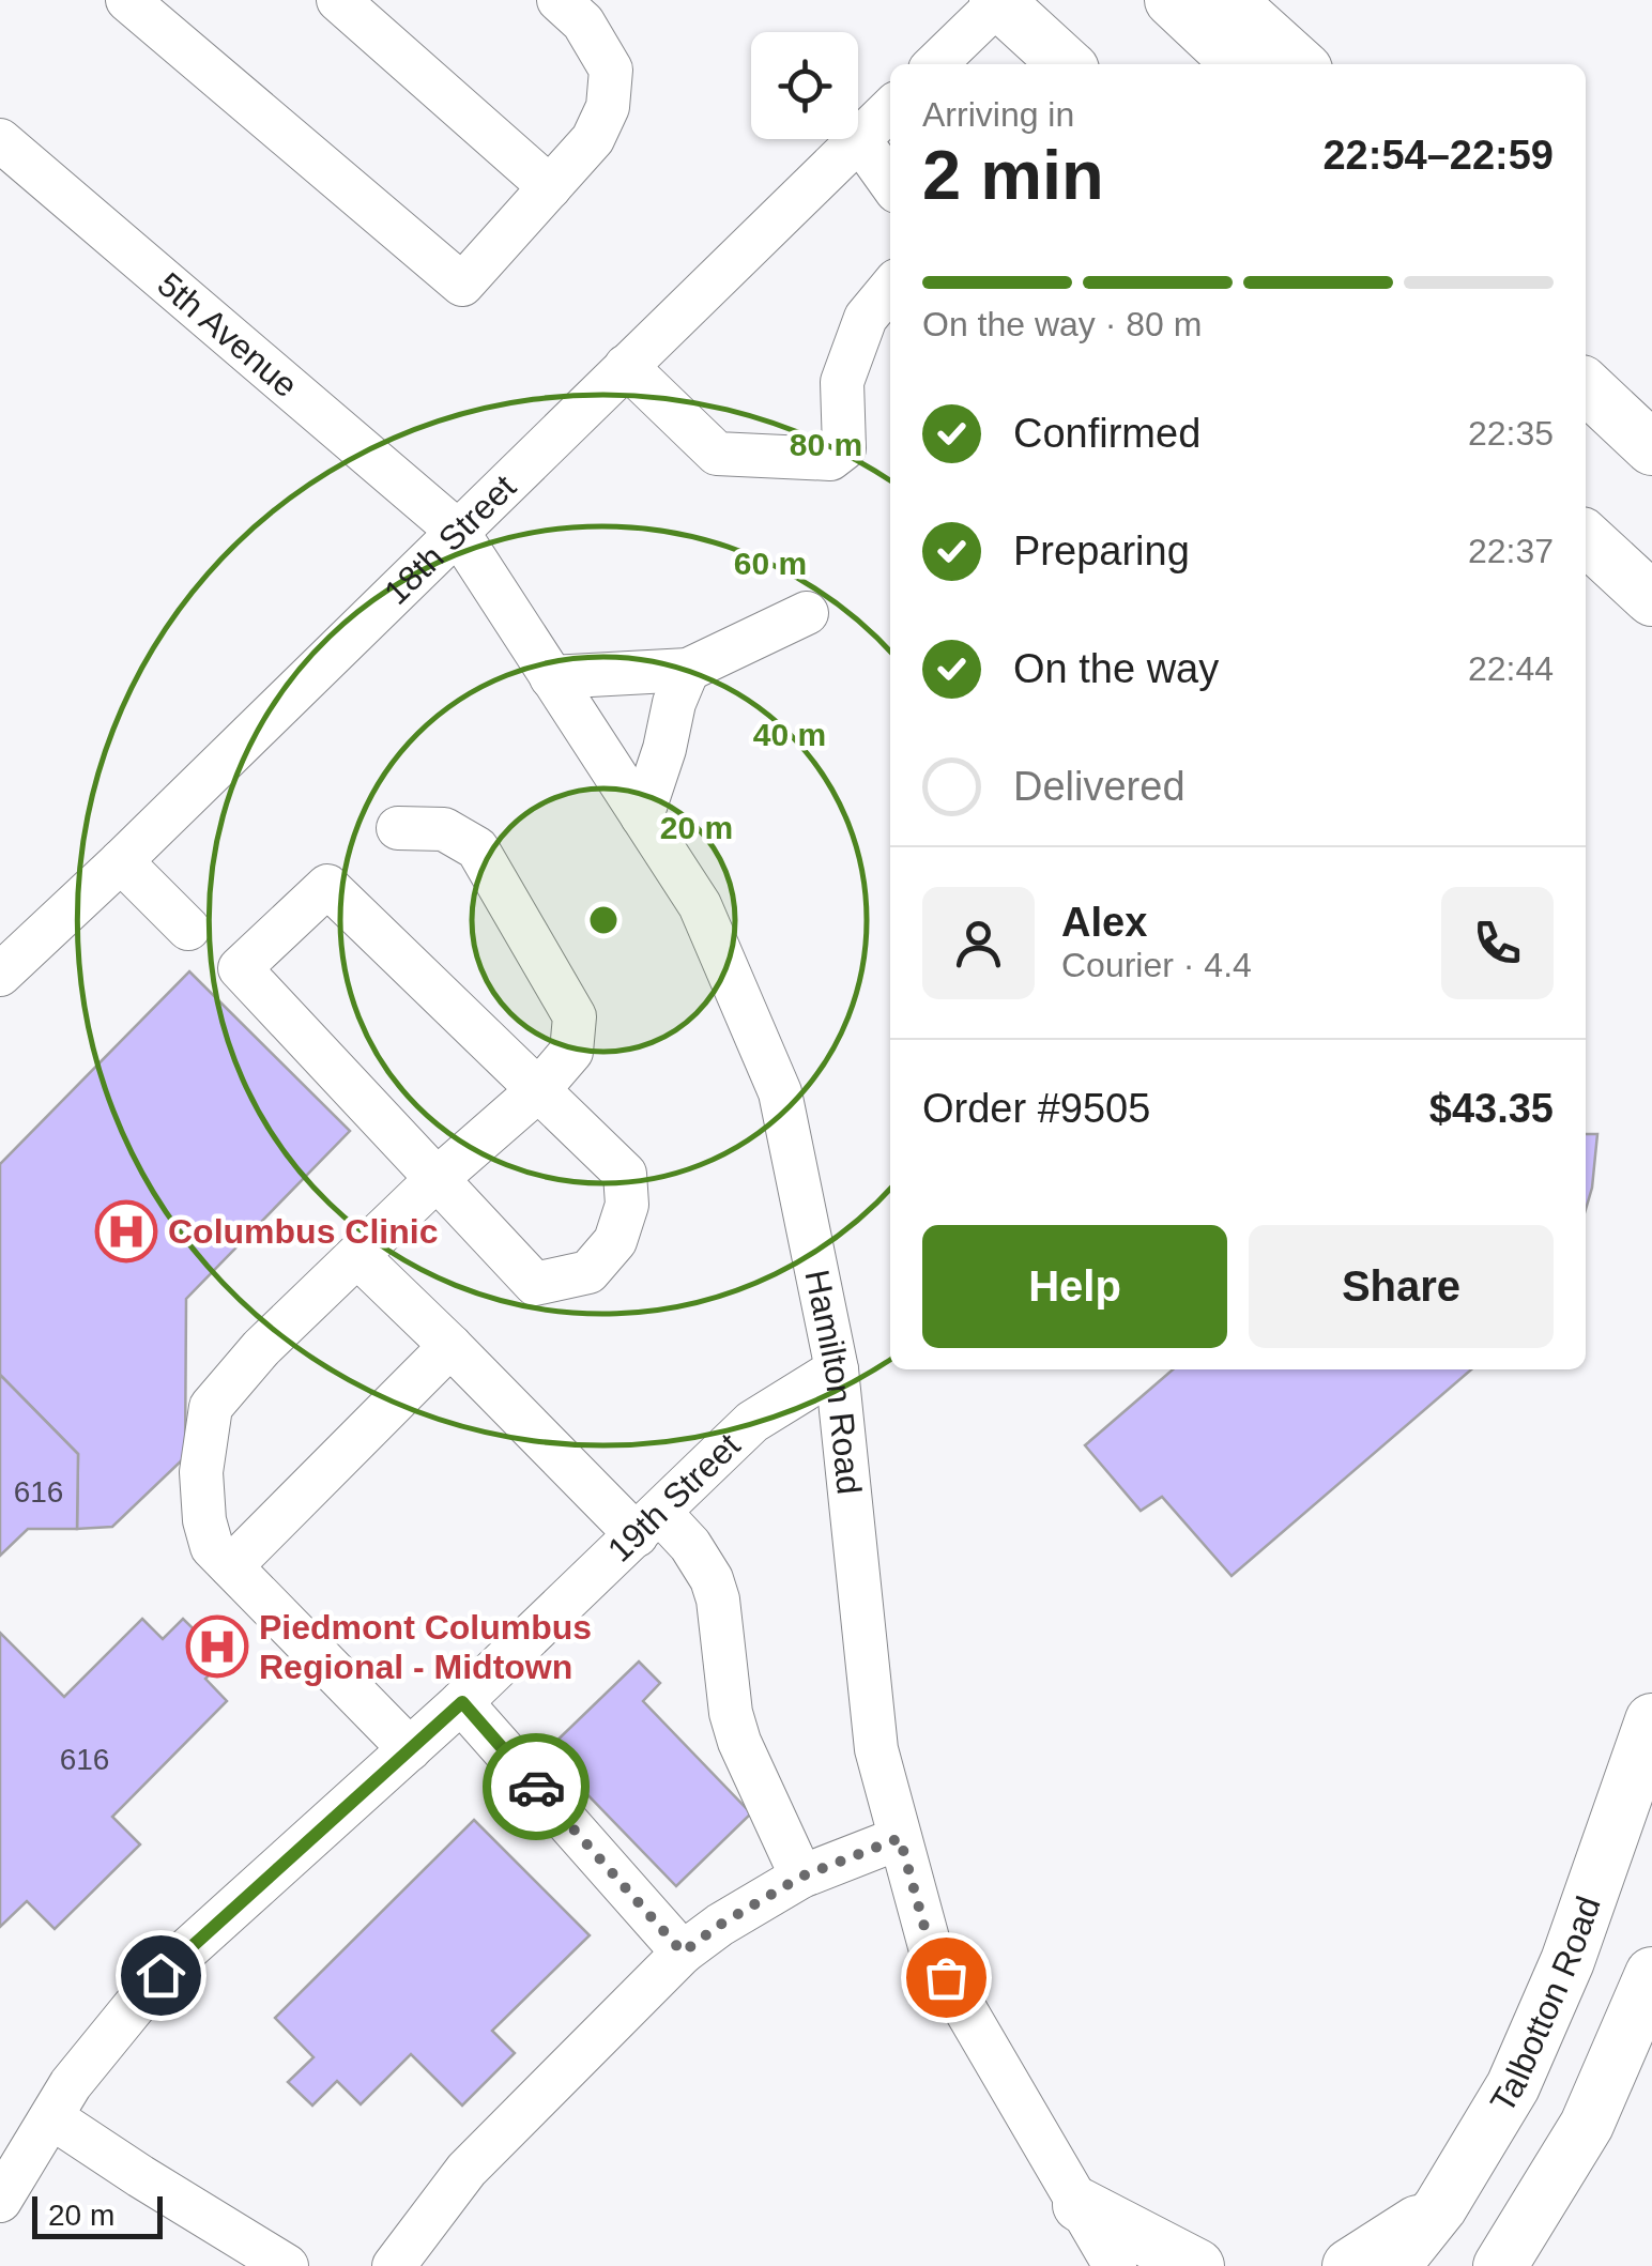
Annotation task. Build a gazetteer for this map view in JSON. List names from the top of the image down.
{
  "streets": {
    "main road": ["Talbotton Road"],
    "street": [
      "5th Avenue",
      "18th Street",
      "Hamilton Road",
      "19th Street"
    ]
  },
  "crossings": [
    ["5th Avenue", "18th Street"],
    ["5th Avenue", "Hamilton Road"],
    ["18th Street", "Hamilton Road"],
    ["Hamilton Road", "19th Street"]
  ],
  "places": {
    "hospital": ["Columbus Clinic", "Piedmont Columbus Regional - Midtown"]
  },
  "house_numbers": ["616", "616"],
  "scale_bar": "20 m",
  "page": {
    "heading": ["2 min", "Arriving in", "22:54–22:59"],
    "panel": [
      "Alex",
      "Courier · 4.4",
      "Order #9505",
      "$43.35"
    ],
    "bar": "On the way · 80 m",
    "list": [
      ["Confirmed", "22:35"],
      ["Preparing", "22:37"],
      ["On the way", "22:44"],
      "Delivered"
    ],
    "buttons": ["Help", "Share"],
    "scale": "20 m"
  },
  "rings": [
    "80 m",
    "60 m",
    "40 m",
    "20 m"
  ]
}
